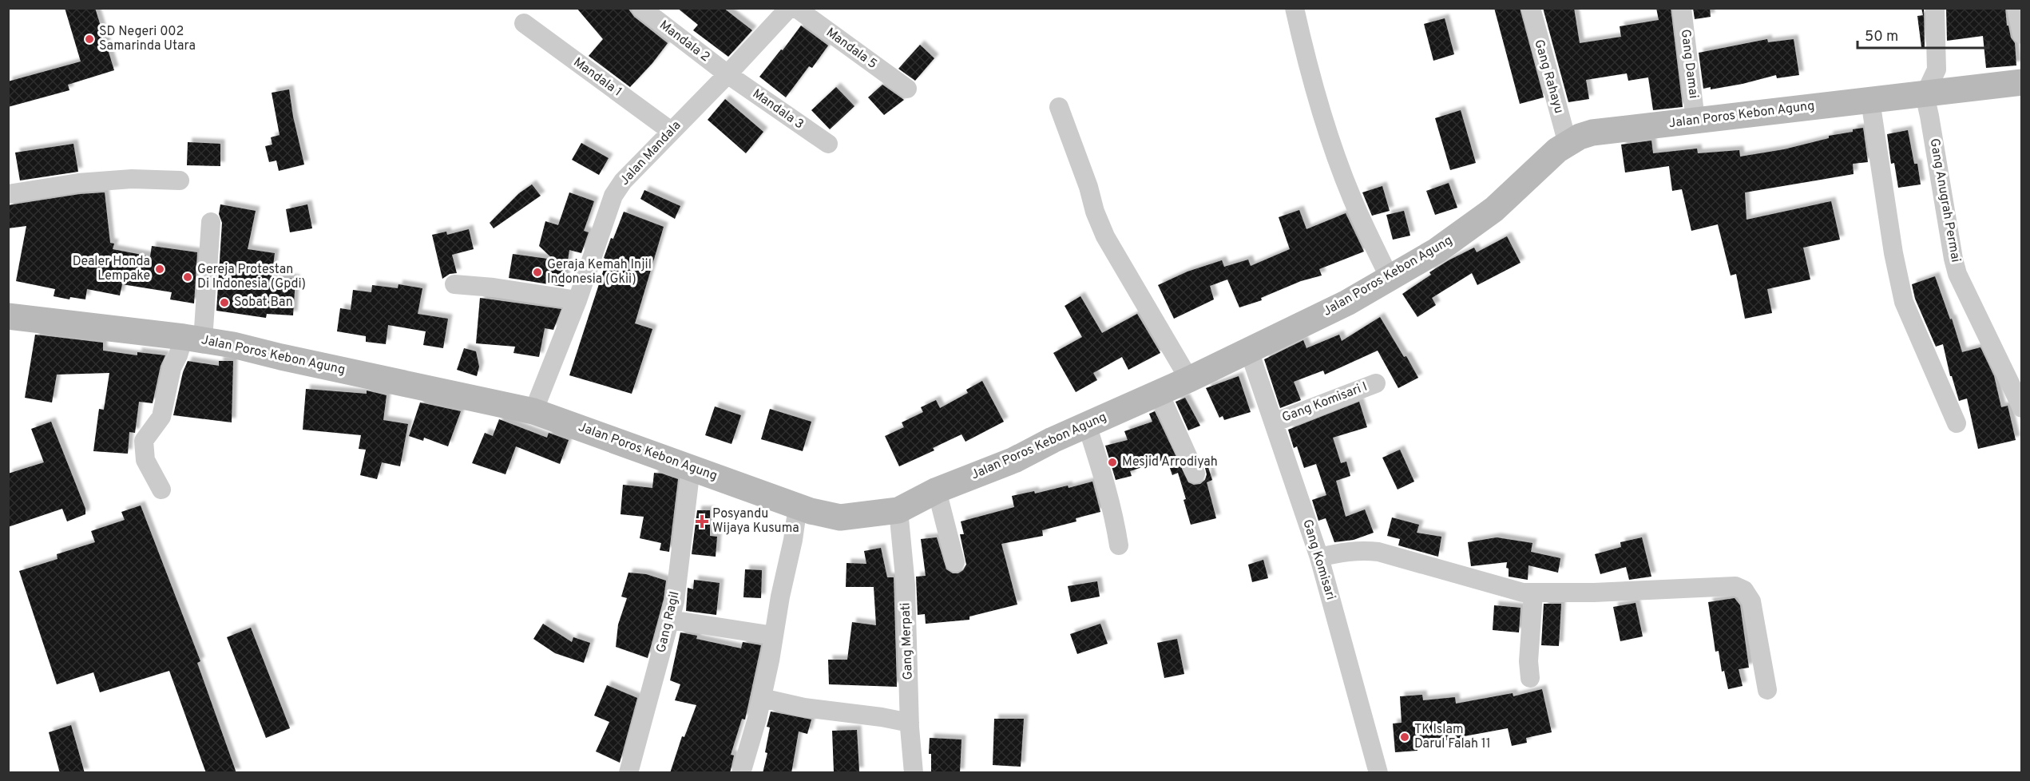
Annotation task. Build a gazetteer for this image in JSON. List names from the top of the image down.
{
  "streets": {
    "main road": ["Jalan Poros Kebon Agung"],
    "street": [
      "Mandala 2",
      "Mandala 5",
      "Gang Damai",
      "Gang Rahayu",
      "Mandala 1",
      "Mandala 3",
      "Jalan Mandala",
      "Gang Anugrah Permai",
      "Gang Komisari I",
      "Gang Komisari",
      "Gang Ragil",
      "Gang Merpati"
    ]
  },
  "crossings": [
    ["Mandala 2", "Mandala 3"],
    ["Mandala 2", "Jalan Mandala"],
    ["Gang Damai", "Jalan Poros Kebon Agung"],
    ["Gang Rahayu", "Jalan Poros Kebon Agung"],
    ["Mandala 1", "Jalan Mandala"],
    ["Mandala 3", "Jalan Mandala"],
    ["Jalan Poros Kebon Agung", "Jalan Mandala"],
    ["Jalan Poros Kebon Agung", "Gang Anugrah Permai"],
    ["Jalan Poros Kebon Agung", "Gang Komisari"],
    ["Jalan Poros Kebon Agung", "Gang Ragil"],
    ["Jalan Poros Kebon Agung", "Gang Merpati"],
    ["Gang Komisari I", "Gang Komisari"]
  ],
  "places": {
    "other": [
      "SD Negeri 002 Samarinda Utara",
      "Dealer Honda Lempake",
      "Geraja Kemah Injil Indonesia (Gkii)",
      "Gereja Protestan Di Indonesia (Gpdi)",
      "Sobat Ban",
      "Mesjid Arrodiyah",
      "TK Islam Darul Falah 11"
    ],
    "health": ["Posyandu Wijaya Kusuma"]
  },
  "scale_bar": "50 m"
}
